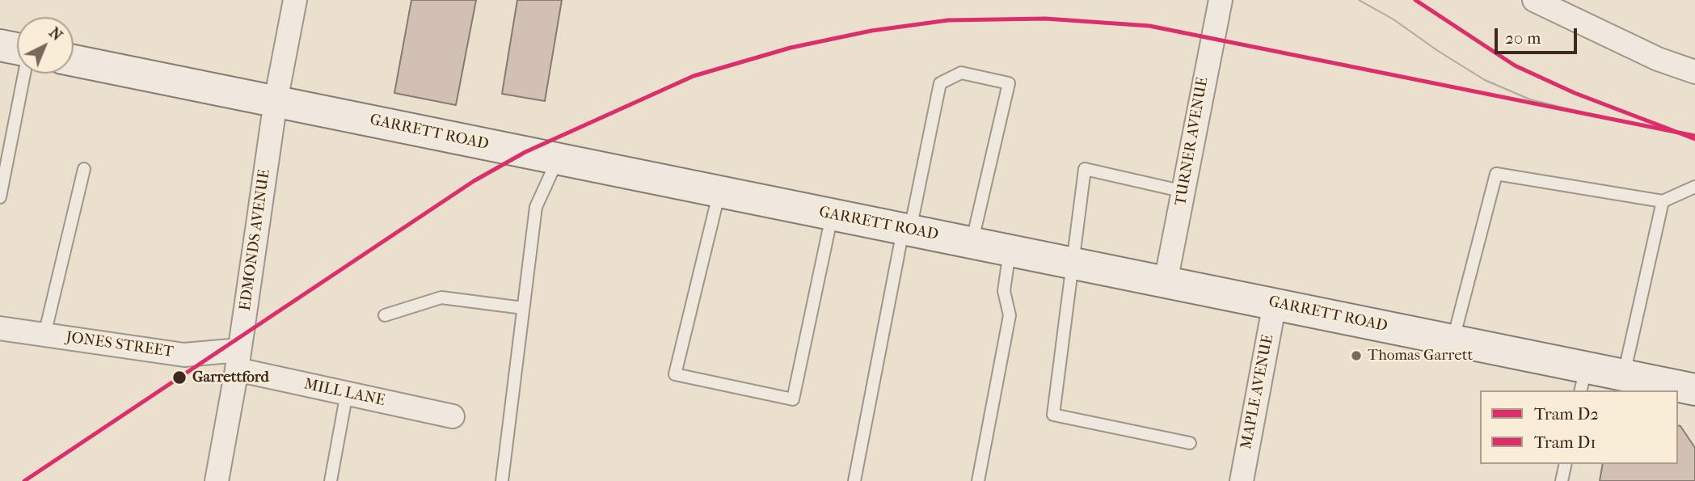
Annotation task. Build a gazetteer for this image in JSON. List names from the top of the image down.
{
  "streets": {
    "main road": ["GARRETT ROAD"],
    "street": [
      "TURNER AVENUE",
      "EDMONDS AVENUE",
      "JONES STREET",
      "MAPLE AVENUE",
      "MILL LANE"
    ]
  },
  "crossings": [
    ["GARRETT ROAD", "TURNER AVENUE"],
    ["GARRETT ROAD", "EDMONDS AVENUE"],
    ["GARRETT ROAD", "MAPLE AVENUE"],
    ["EDMONDS AVENUE", "JONES STREET"],
    ["EDMONDS AVENUE", "MILL LANE"],
    ["JONES STREET", "MILL LANE"]
  ],
  "places": ["Thomas Garrett", "Garrettford"],
  "lines": ["tram line D1", "tram line D2"],
  "legend": ["Tram D2", "Tram D1"],
  "scale_bar": "20 m",
  "north": "top right"
}
